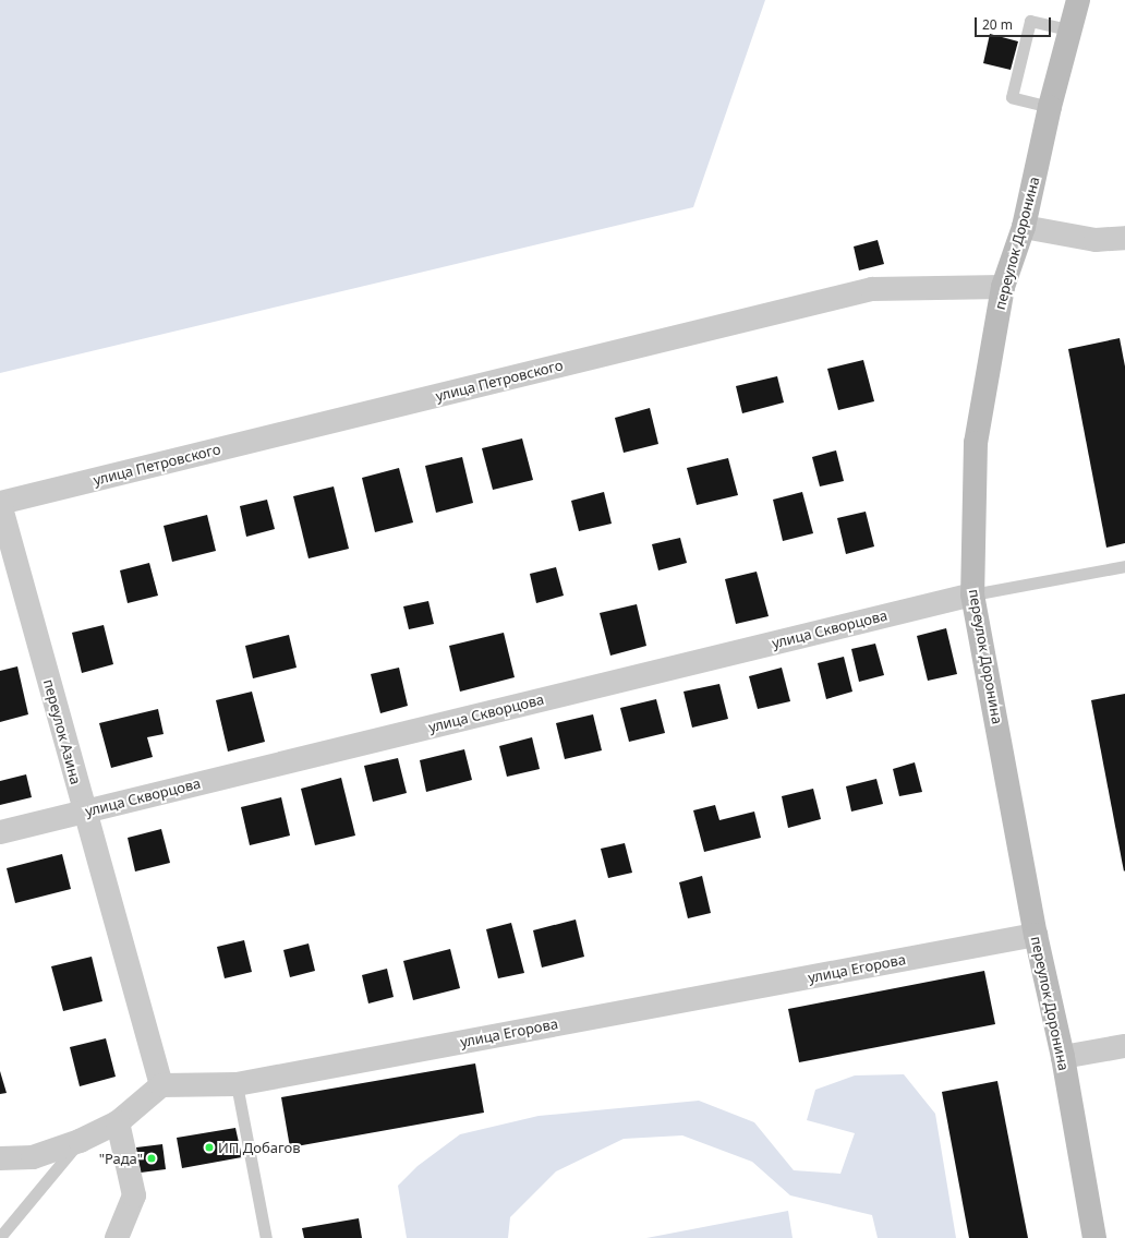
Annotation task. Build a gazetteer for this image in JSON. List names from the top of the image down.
{
  "streets": {
    "main road": ["переулок Доронина"],
    "street": [
      "улица Петровского",
      "улица Скворцова",
      "переулок Азина",
      "улица Егорова"
    ]
  },
  "crossings": [
    ["переулок Доронина", "улица Петровского"],
    ["переулок Доронина", "улица Скворцова"],
    ["переулок Доронина", "улица Егорова"],
    ["улица Петровского", "переулок Азина"],
    ["улица Скворцова", "переулок Азина"],
    ["переулок Азина", "улица Егорова"]
  ],
  "places": ["ИП Добагов", "\"Рада\""],
  "scale_bar": "20 m"
}
